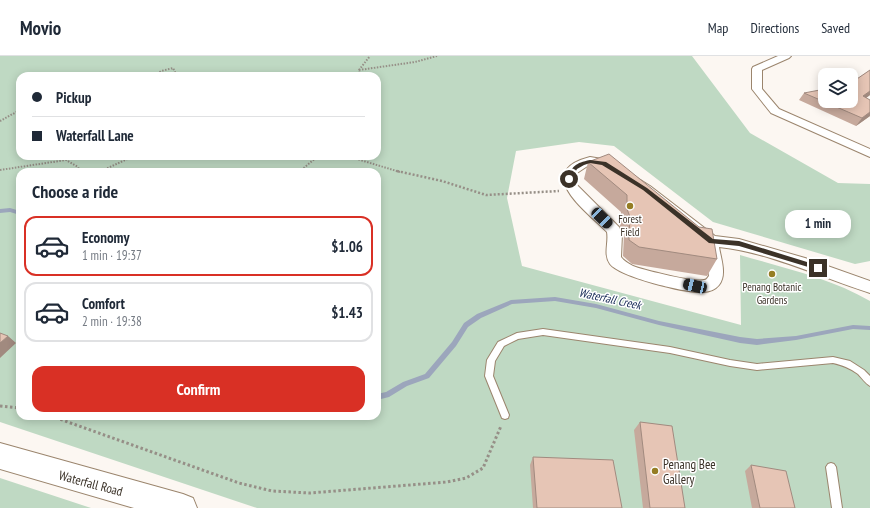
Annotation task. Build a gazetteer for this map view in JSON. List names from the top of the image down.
{
  "streets": {
    "street": ["Waterfall Road"]
  },
  "water": ["Waterfall Creek"],
  "places": ["Forest Field", "Penang Botanic Gardens", "Penang Bee Gallery"],
  "page": {
    "header": "Movio",
    "nav": ["Map", "Directions", "Saved"],
    "banner": ["Pickup", "Waterfall Lane"],
    "heading": "Choose a ride",
    "bubble": "1 min",
    "list": [
      {
        "name": "Economy",
        "note": "1 min · 19:37",
        "value": "$1.06"
      },
      {
        "name": "Comfort",
        "note": "2 min · 19:38",
        "value": "$1.43"
      }
    ],
    "buttons": "Confirm"
  }
}
